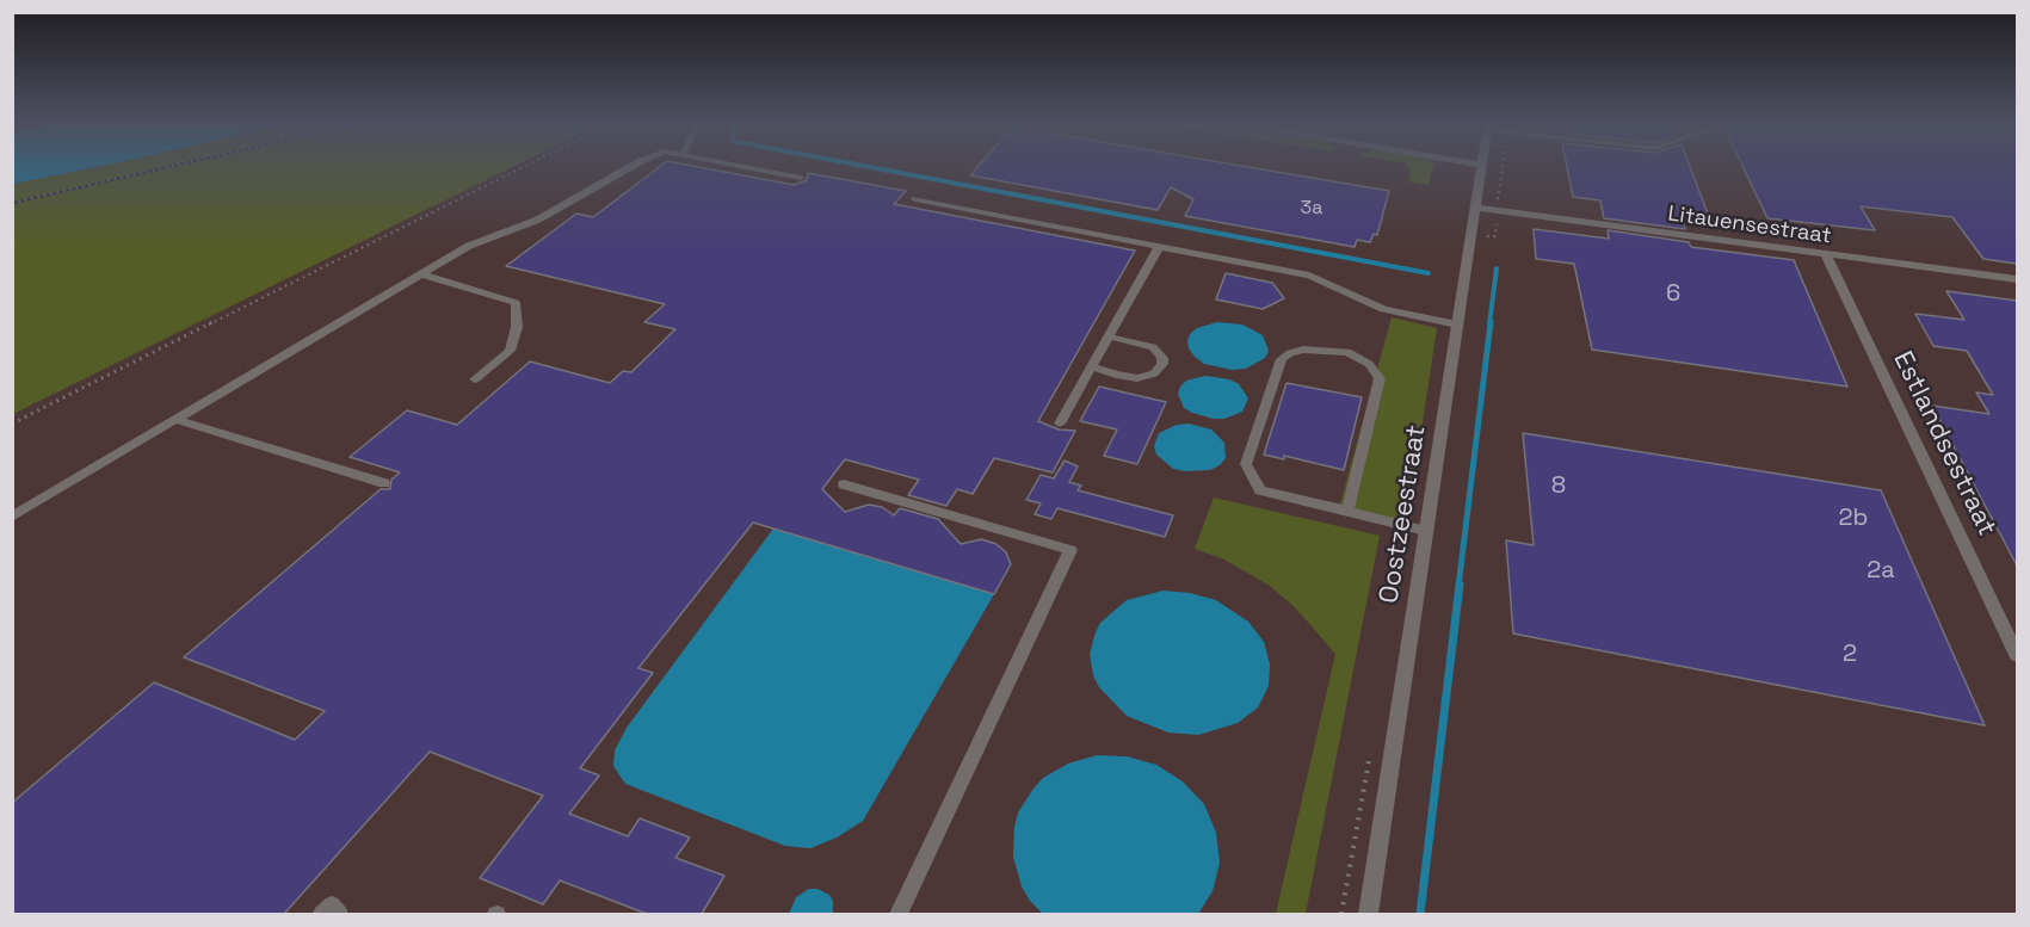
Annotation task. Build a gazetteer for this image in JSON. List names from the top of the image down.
{
  "streets": {
    "street": ["Litauensestraat", "Estlandsestraat", "Oostzeestraat"]
  },
  "crossings": [
    ["Litauensestraat", "Estlandsestraat"],
    ["Litauensestraat", "Oostzeestraat"]
  ],
  "house_numbers": [
    "3a",
    "6",
    "8",
    "2b",
    "2a",
    "2"
  ]
}
